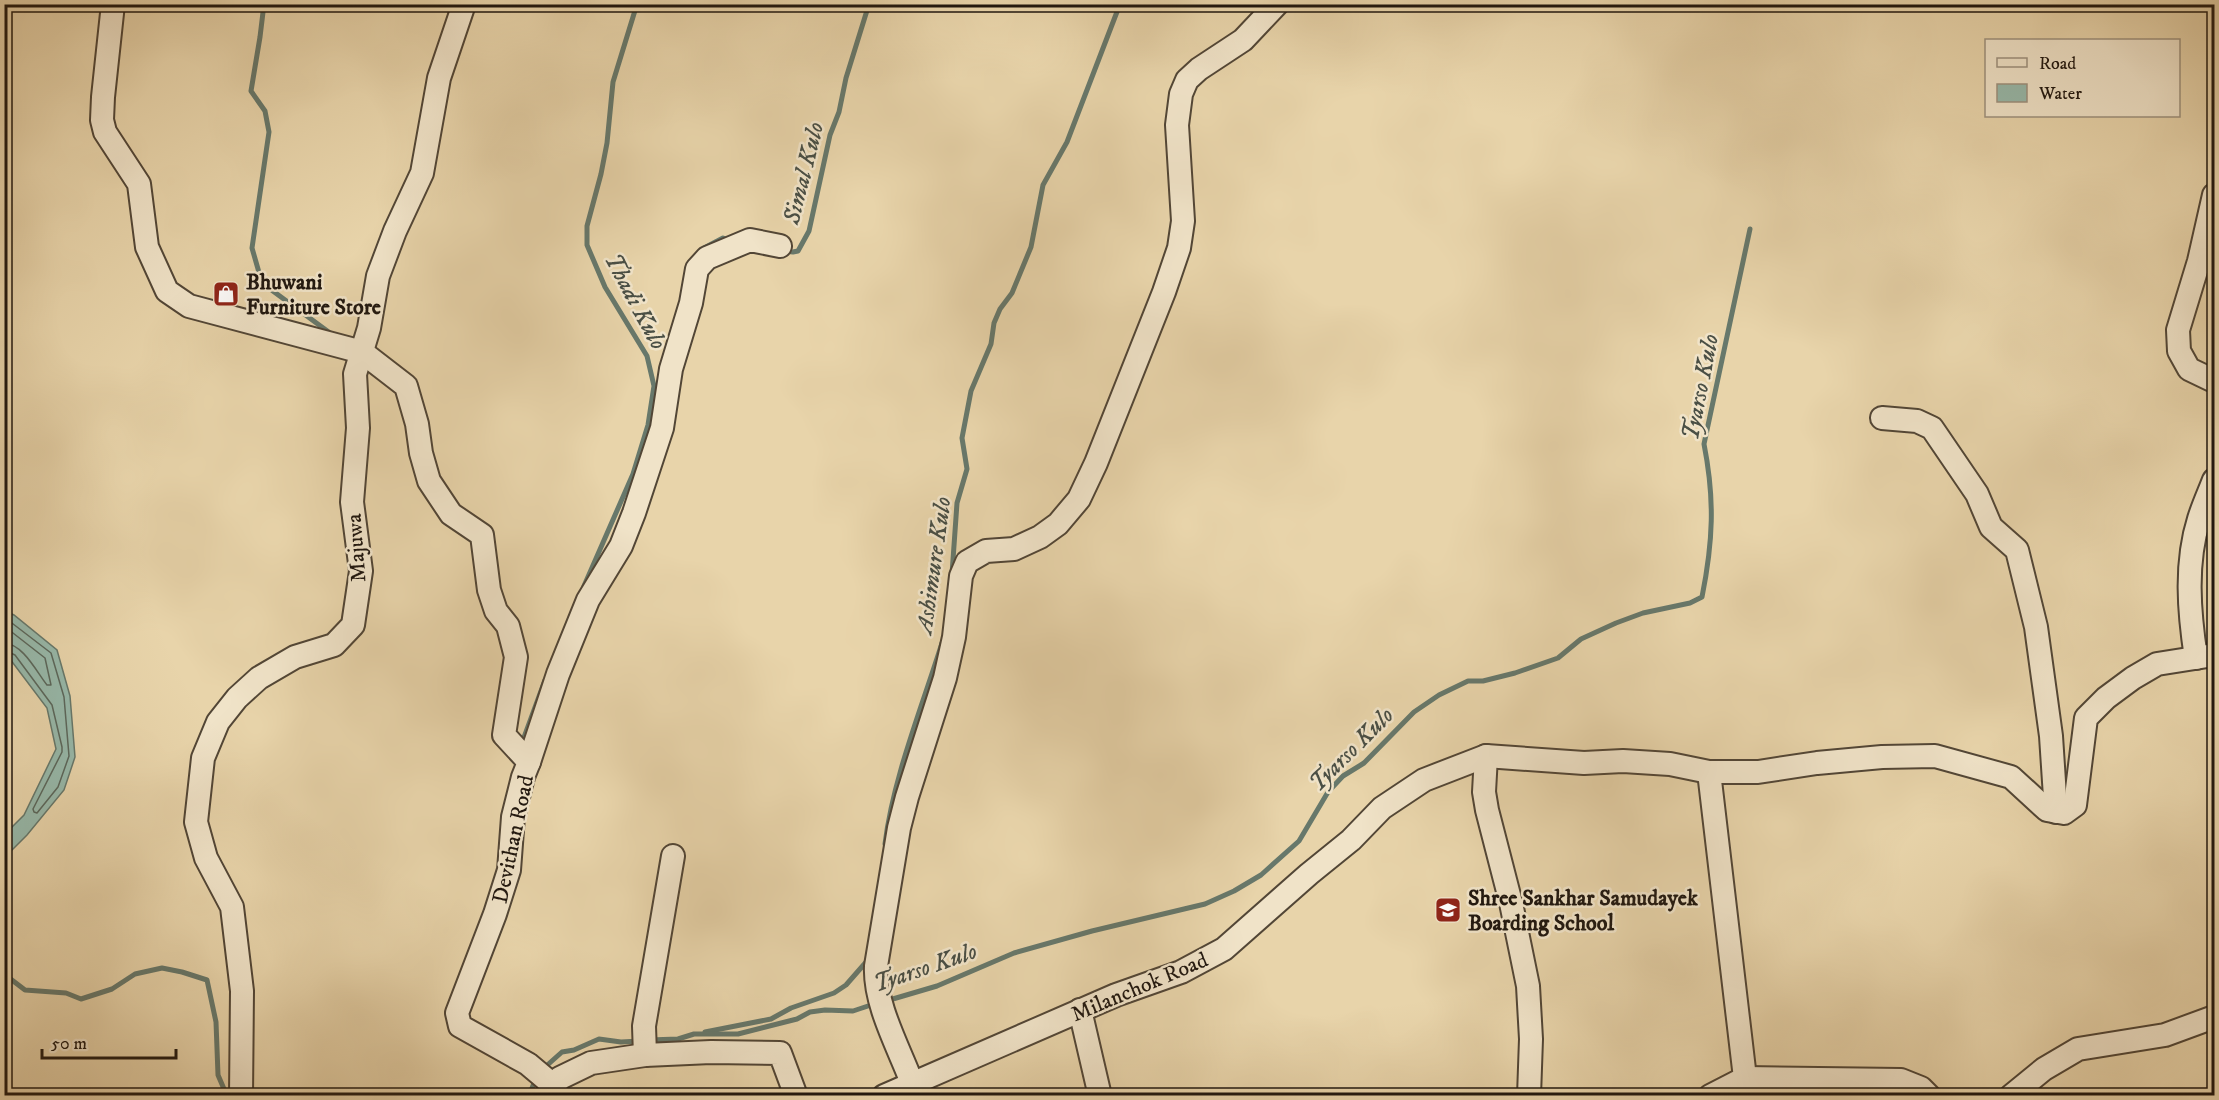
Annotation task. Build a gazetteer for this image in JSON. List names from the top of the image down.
{
  "streets": {
    "street": ["Majuwa", "Devithan Road", "Milanchok Road"]
  },
  "crossings": [
    ["Majuwa", "Devithan Road"]
  ],
  "water": [
    "Simal Kulo",
    "Thadi Kulo",
    "Tyarso Kulo",
    "Ashimure Kulo"
  ],
  "places": {
    "shop": ["Bhuwani Furniture Store"],
    "school or university": ["Shree Sankhar Samudayek Boarding School"]
  },
  "legend": ["Road", "Water"],
  "scale_bar": "50 m"
}
